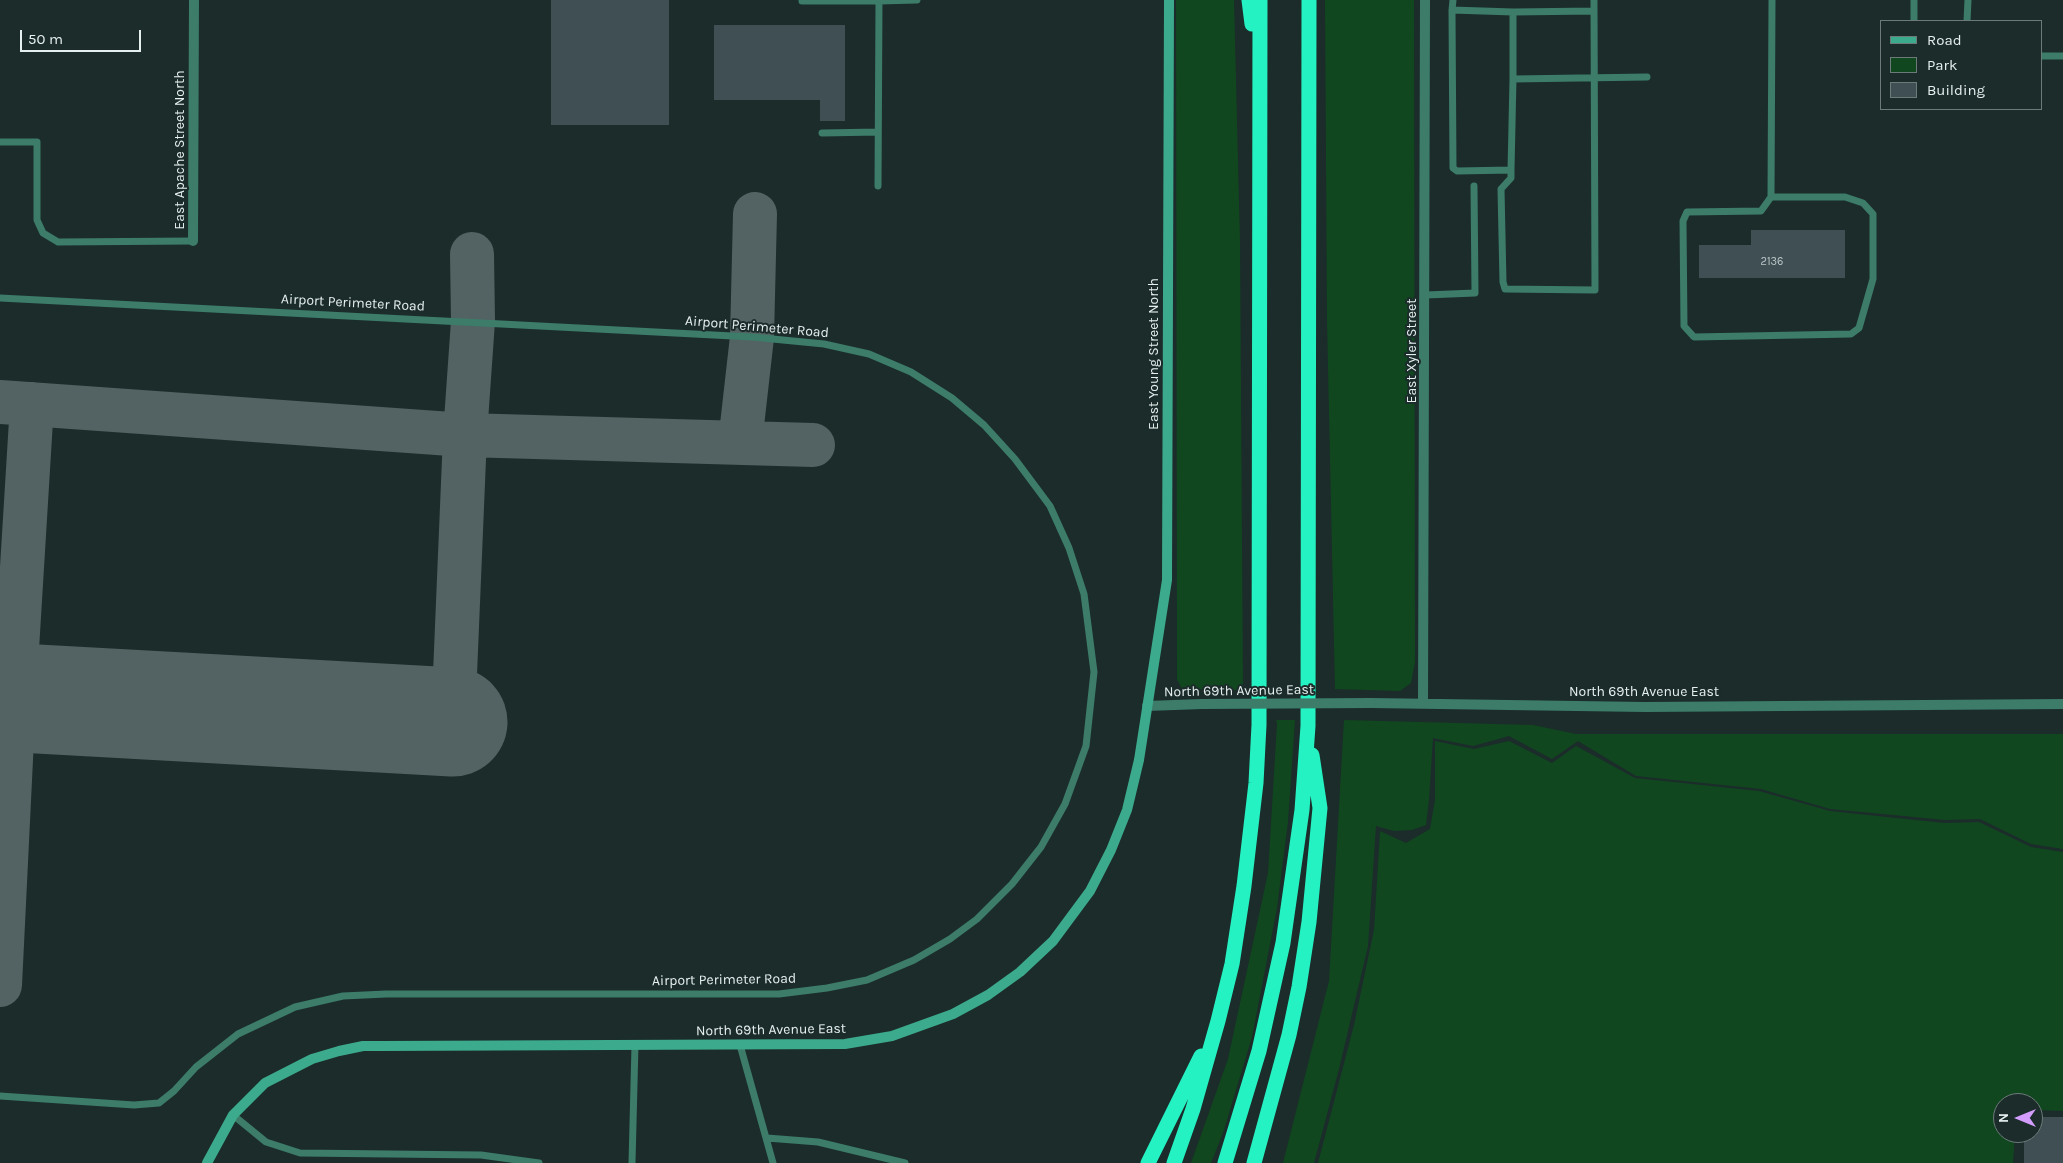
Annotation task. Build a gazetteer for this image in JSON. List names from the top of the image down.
{
  "streets": {
    "street": [
      "East Apache Street North",
      "East Xyler Street",
      "East Young Street North",
      "North 69th Avenue East"
    ],
    "lane": ["Airport Perimeter Road"]
  },
  "crossings": [
    ["East Xyler Street", "North 69th Avenue East"],
    ["East Young Street North", "North 69th Avenue East"]
  ],
  "house_numbers": ["2136"],
  "legend": ["Road", "Park", "Building"],
  "scale_bar": "50 m",
  "north": "left"
}
